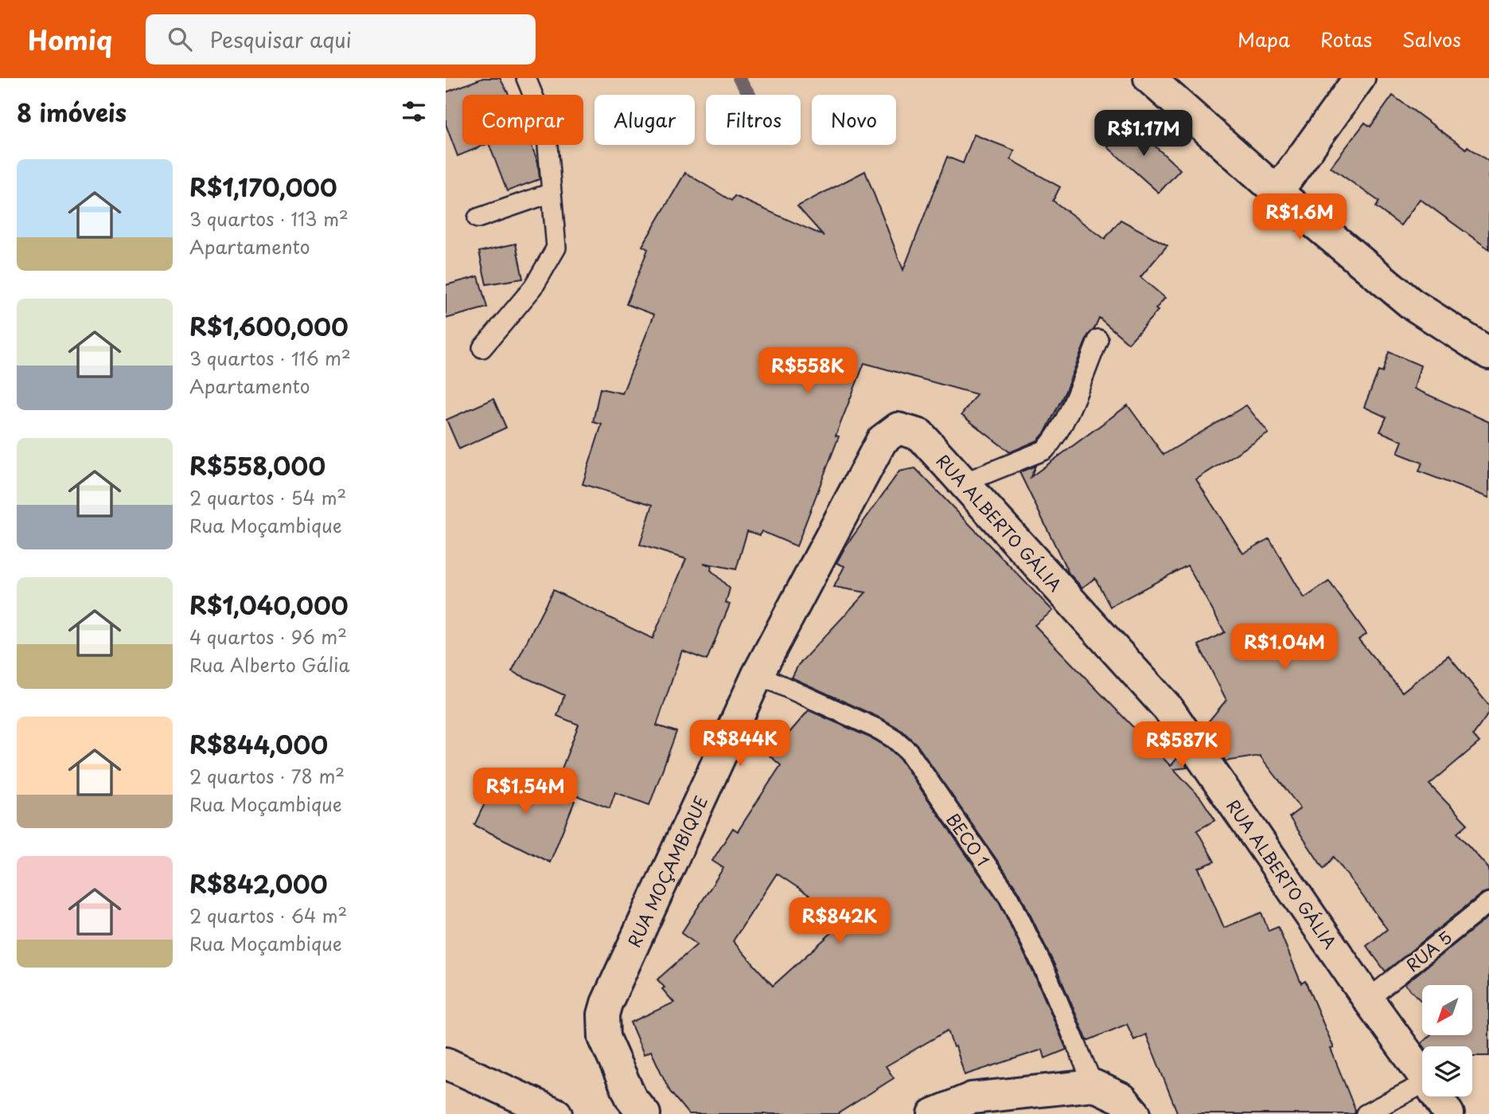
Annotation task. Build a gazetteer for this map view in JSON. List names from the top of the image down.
{
  "streets": {
    "street": ["RUA ALBERTO GÁLIA", "RUA MOÇAMBIQUE"],
    "lane": ["BECO 1", "RUA 5"]
  },
  "crossings": [
    ["RUA ALBERTO GÁLIA", "RUA MOÇAMBIQUE"],
    ["RUA ALBERTO GÁLIA", "RUA 5"],
    ["BECO 1", "RUA MOÇAMBIQUE"]
  ],
  "north": "bottom left",
  "page": {
    "header": "Homiq",
    "search": "Pesquisar aqui",
    "nav": ["Mapa", "Rotas", "Salvos"],
    "heading": "8 imóveis",
    "chip": [
      "Comprar",
      "Alugar",
      "Filtros",
      "Novo"
    ],
    "price": [
      "R$1.17M",
      "R$1.6M",
      "R$558K",
      "R$1.04M",
      "R$844K",
      "R$587K",
      "R$1.54M",
      "R$842K"
    ],
    "list": [
      {
        "name": "R$1,170,000",
        "note": "3 quartos · 113 m² · Apartamento"
      },
      {
        "name": "R$1,600,000",
        "note": "3 quartos · 116 m² · Apartamento"
      },
      {
        "name": "R$558,000",
        "note": "2 quartos · 54 m² · Rua Moçambique"
      },
      {
        "name": "R$1,040,000",
        "note": "4 quartos · 96 m² · Rua Alberto Gália"
      },
      {
        "name": "R$844,000",
        "note": "2 quartos · 78 m² · Rua Moçambique"
      },
      {
        "name": "R$842,000",
        "note": "2 quartos · 64 m² · Rua Moçambique"
      }
    ]
  }
}
